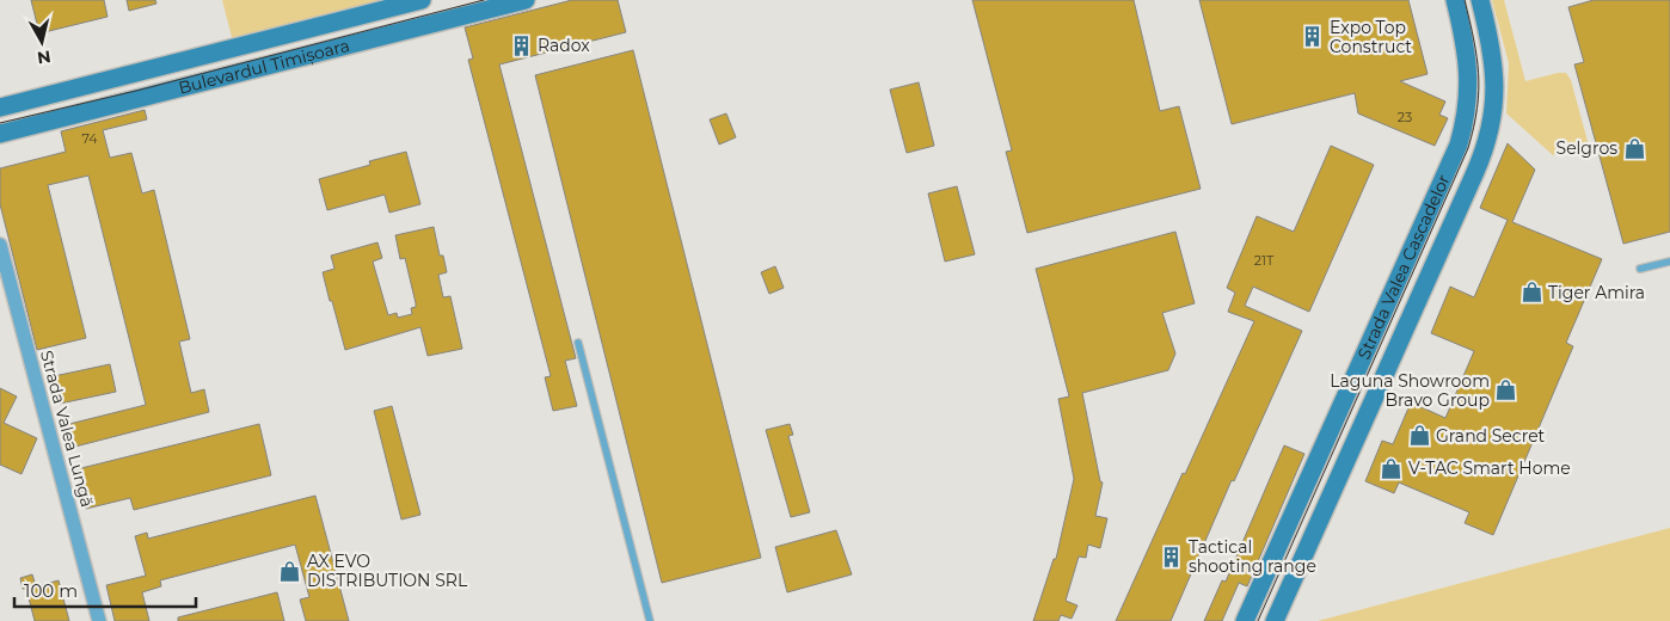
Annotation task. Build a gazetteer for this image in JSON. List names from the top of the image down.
{
  "streets": {
    "main road": ["Bulevardul Timișoara", "Strada Valea Cascadelor"],
    "street": ["Strada Valea Lungă"]
  },
  "places": {
    "building": ["Expo Top Construct", "Radox", "Tactical shooting range"],
    "shop": [
      "Selgros",
      "Tiger Amira",
      "Laguna Showroom Bravo Group",
      "Grand Secret",
      "V-TAC Smart Home",
      "AX EVO DISTRIBUTION SRL"
    ]
  },
  "house_numbers": ["23", "74", "21T"],
  "scale_bar": "100 m",
  "north": "bottom"
}
